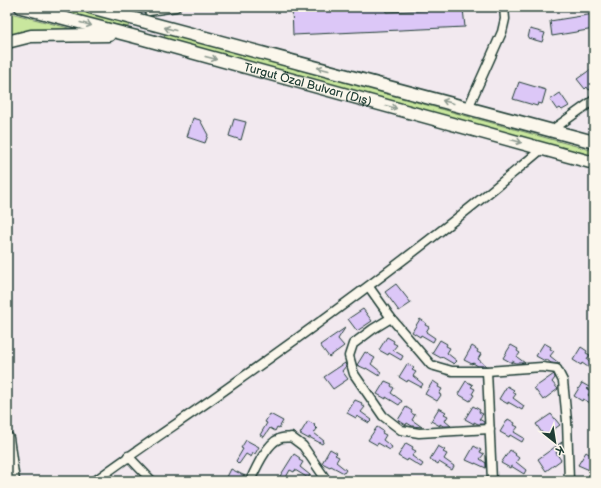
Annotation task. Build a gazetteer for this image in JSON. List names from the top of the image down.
{
  "streets": {
    "main road": ["Turgut Özal Bulvarı (Dış)"]
  },
  "north": "bottom right"
}
